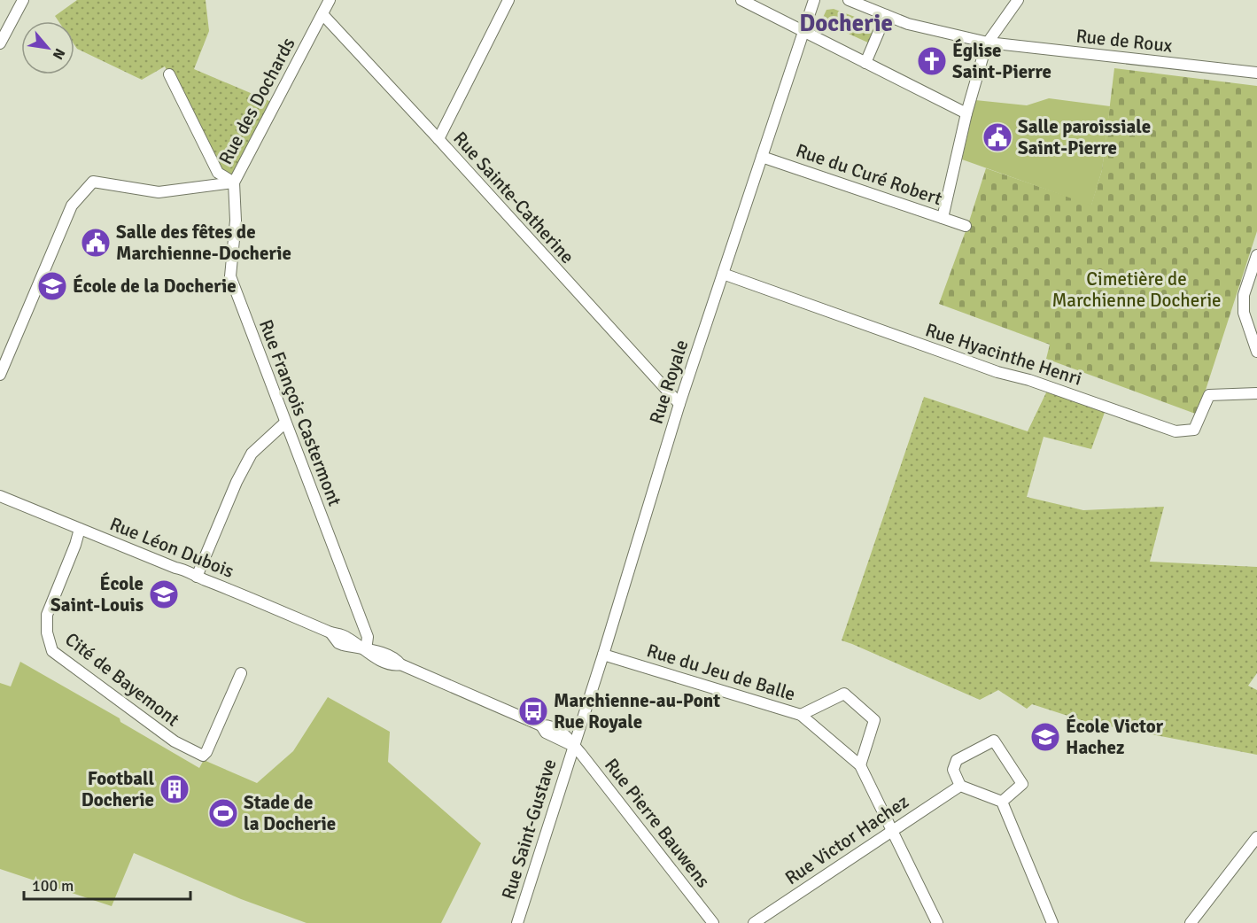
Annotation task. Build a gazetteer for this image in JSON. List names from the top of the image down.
{
  "streets": {
    "street": [
      "Rue de Roux",
      "Rue des Dochards",
      "Rue du Curé Robert",
      "Rue Sainte-Catherine",
      "Rue Hyacinthe Henri",
      "Rue Royale",
      "Rue François Castermont",
      "Rue Léon Dubois",
      "Rue du Jeu de Balle",
      "Cité de Bayemont",
      "Rue Pierre Bauwens",
      "Rue Saint-Gustave",
      "Rue Victor Hachez"
    ]
  },
  "crossings": [
    ["Rue des Dochards", "Rue Sainte-Catherine"],
    ["Rue des Dochards", "Rue François Castermont"],
    ["Rue du Curé Robert", "Rue Royale"],
    ["Rue Sainte-Catherine", "Rue Royale"],
    ["Rue Hyacinthe Henri", "Rue Royale"],
    ["Rue Royale", "Rue Léon Dubois"],
    ["Rue Royale", "Rue du Jeu de Balle"],
    ["Rue Royale", "Rue Pierre Bauwens"],
    ["Rue Royale", "Rue Saint-Gustave"],
    ["Rue François Castermont", "Rue Léon Dubois"],
    ["Rue Léon Dubois", "Cité de Bayemont"],
    ["Rue Léon Dubois", "Rue Pierre Bauwens"],
    ["Rue Léon Dubois", "Rue Saint-Gustave"],
    ["Rue du Jeu de Balle", "Rue Victor Hachez"],
    ["Rue Pierre Bauwens", "Rue Saint-Gustave"]
  ],
  "districts": ["Docherie"],
  "parks": ["Cimetière de Marchienne Docherie"],
  "places": {
    "church": ["Église Saint-Pierre"],
    "public building": ["Salle paroissiale Saint-Pierre", "Salle des fêtes de Marchienne-Docherie"],
    "school or university": ["École de la Docherie", "École Saint-Louis", "École Victor Hachez"],
    "bus stop": ["Marchienne-au-Pont Rue Royale"],
    "building": ["Football Docherie"],
    "sports": ["Stade de la Docherie"]
  },
  "scale_bar": "100 m",
  "north": "bottom right"
}
